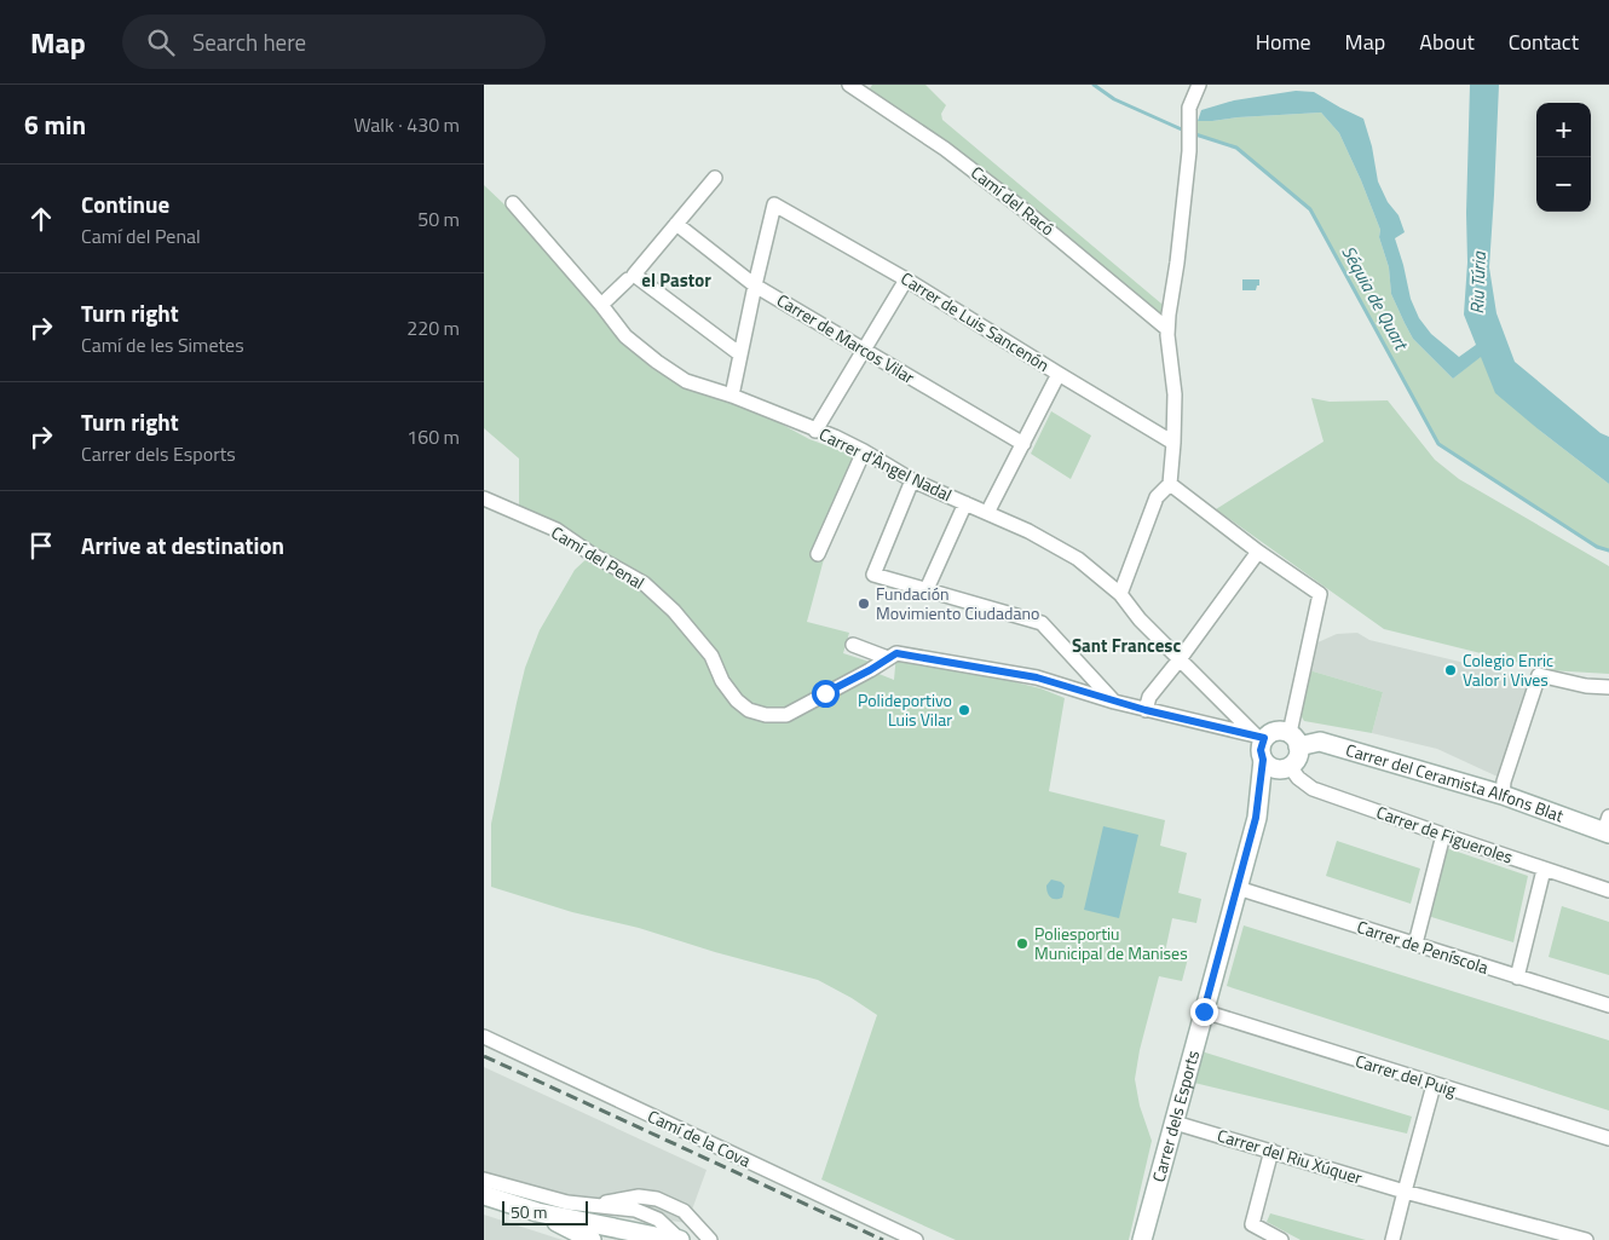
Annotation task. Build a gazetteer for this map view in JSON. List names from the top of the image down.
{
  "streets": {
    "street": [
      "Camí del Racó",
      "Carrer de Luis Sancenón",
      "Carrer de Marcos Vilar",
      "Carrer d'Àngel Nadal",
      "Camí del Penal",
      "Carrer del Ceramista Alfons Blat",
      "Carrer de Figueroles",
      "Carrer de Peníscola",
      "Carrer del Puig",
      "Carrer dels Esports",
      "Camí de la Cova",
      "Carrer del Riu Xúquer"
    ]
  },
  "crossings": [
    ["Carrer de Luis Sancenón", "Carrer de Marcos Vilar"],
    ["Carrer d'Àngel Nadal", "Carrer del Ceramista Alfons Blat"],
    ["Carrer d'Àngel Nadal", "Carrer de Figueroles"],
    ["Carrer d'Àngel Nadal", "Carrer dels Esports"],
    ["Carrer del Ceramista Alfons Blat", "Carrer de Figueroles"],
    ["Carrer del Ceramista Alfons Blat", "Carrer dels Esports"],
    ["Carrer de Figueroles", "Carrer dels Esports"],
    ["Carrer de Peníscola", "Carrer dels Esports"],
    ["Carrer del Puig", "Carrer dels Esports"],
    ["Carrer dels Esports", "Carrer del Riu Xúquer"]
  ],
  "districts": ["el Pastor", "Sant Francesc"],
  "water": ["Riu Túria", "Séquia de Quart"],
  "places": [
    "Fundación Movimiento Ciudadano",
    "Colegio Enric Valor i Vives",
    "Polideportivo Luis Vilar",
    "Poliesportiu Municipal de Manises"
  ],
  "scale_bar": "50 m",
  "page": {
    "header": "Map",
    "search": "Search here",
    "nav": [
      "Home",
      "Map",
      "About",
      "Contact"
    ],
    "heading": ["6 min", "Walk · 430 m"],
    "map_buttons": ["+", "−"],
    "list": [
      ["Continue", "Camí del Penal", "50 m"],
      ["Turn right", "Camí de les Simetes", "220 m"],
      ["Turn right", "Carrer dels Esports", "160 m"],
      "Arrive at destination"
    ],
    "scale": "50 m"
  }
}
